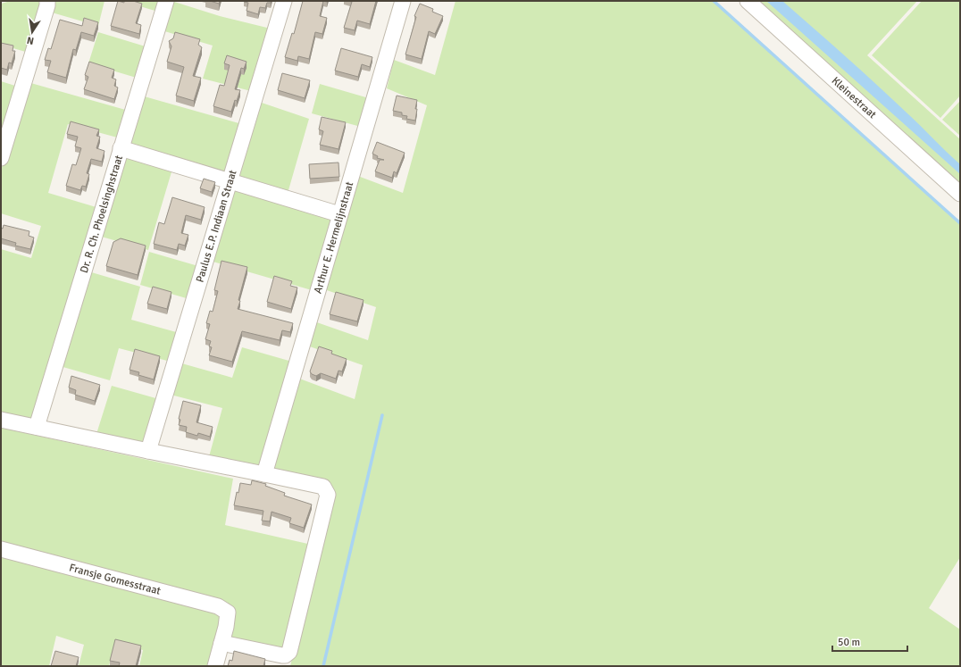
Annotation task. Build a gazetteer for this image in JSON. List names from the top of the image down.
{
  "streets": {
    "street": [
      "Kleinestraat",
      "Dr. R. Ch. Phoelsinghstraat",
      "Paulus E.P. Indiaan Straat",
      "Arthur E. Hermelijnstraat",
      "Fransje Gomesstraat"
    ]
  },
  "scale_bar": "50 m",
  "north": "bottom"
}
